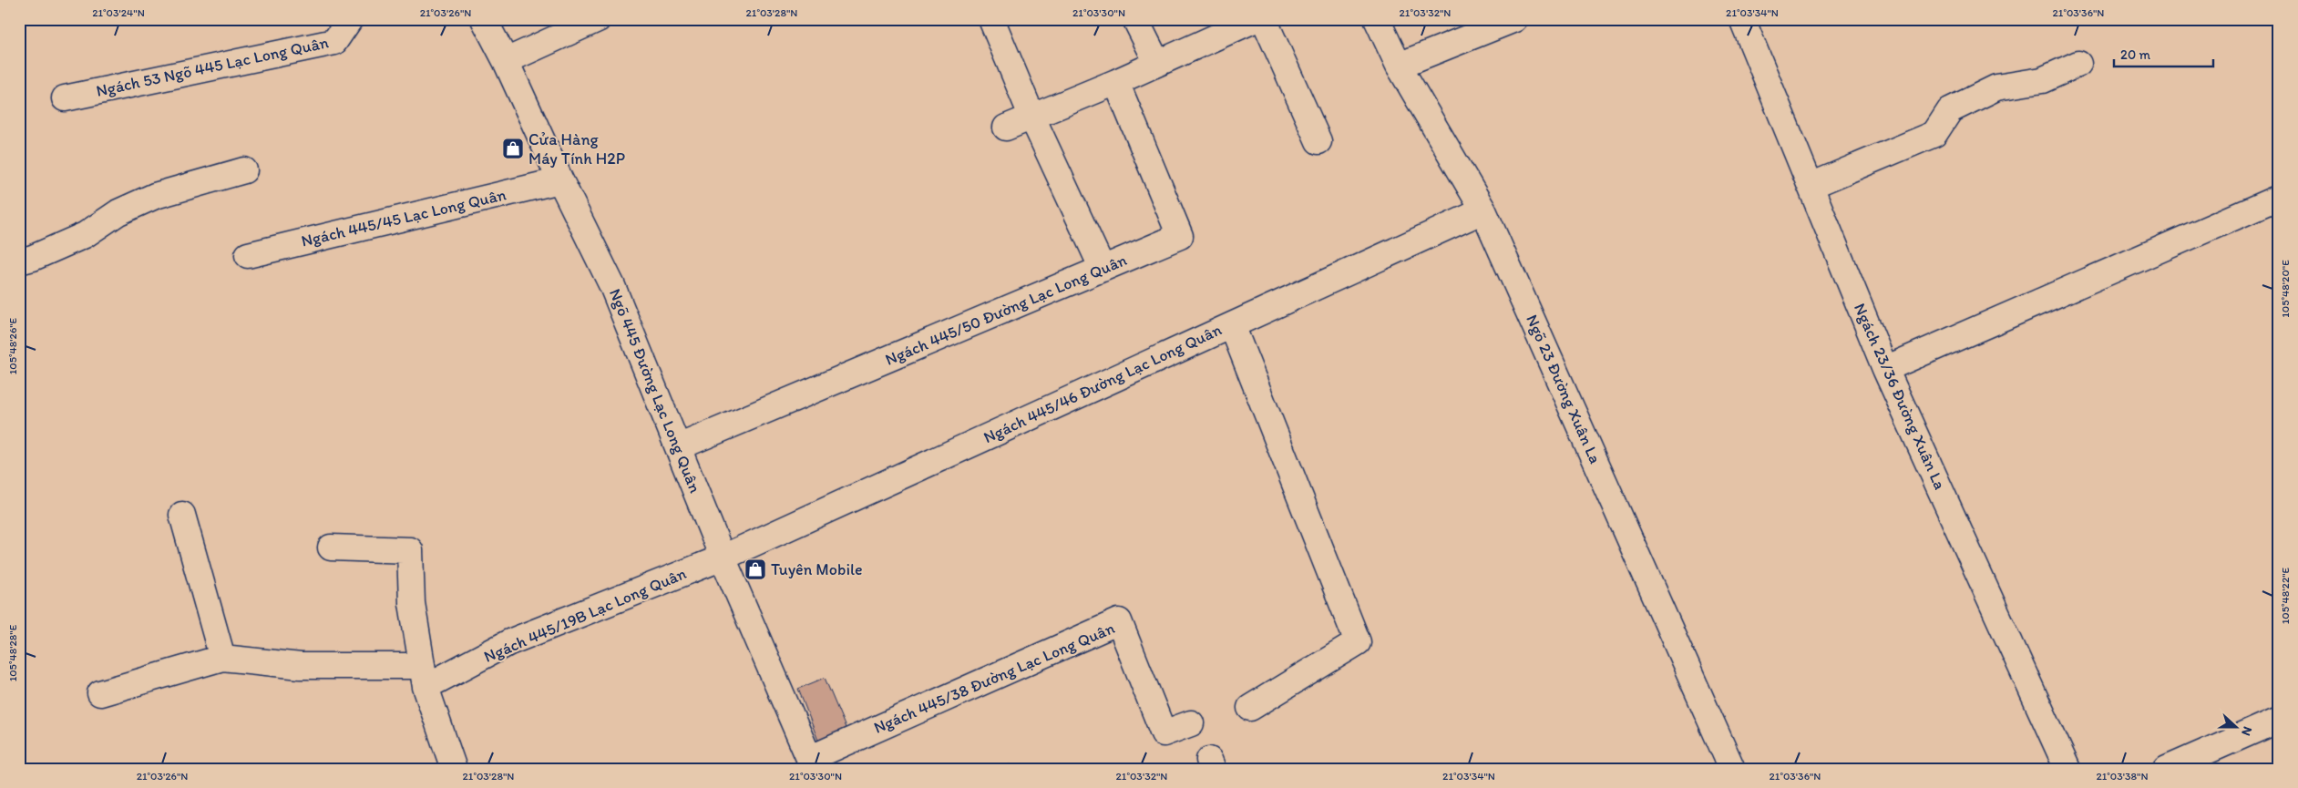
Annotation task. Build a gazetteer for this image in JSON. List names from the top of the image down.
{
  "streets": {
    "street": [
      "Ngách 53 Ngõ 445 Lạc Long Quân",
      "Ngách 445/45 Lạc Long Quân",
      "Ngách 445/50 Đường Lạc Long Quân",
      "Ngách 445/46 Đường Lạc Long Quân",
      "Ngõ 23 Đường Xuân La",
      "Ngõ 445 Đường Lạc Long Quân",
      "Ngách 23/36 Đường Xuân La",
      "Ngách 445/19B Lạc Long Quân",
      "Ngách 445/38 Đường Lạc Long Quân"
    ]
  },
  "crossings": [
    ["Ngách 445/45 Lạc Long Quân", "Ngõ 445 Đường Lạc Long Quân"],
    ["Ngách 445/50 Đường Lạc Long Quân", "Ngõ 445 Đường Lạc Long Quân"],
    ["Ngách 445/46 Đường Lạc Long Quân", "Ngõ 23 Đường Xuân La"],
    ["Ngách 445/46 Đường Lạc Long Quân", "Ngõ 445 Đường Lạc Long Quân"],
    ["Ngách 445/46 Đường Lạc Long Quân", "Ngách 445/19B Lạc Long Quân"],
    ["Ngõ 445 Đường Lạc Long Quân", "Ngách 445/19B Lạc Long Quân"],
    ["Ngõ 445 Đường Lạc Long Quân", "Ngách 445/38 Đường Lạc Long Quân"]
  ],
  "places": {
    "shop": ["Cửa Hàng Máy Tính H2P", "Tuyên Mobile"]
  },
  "scale_bar": "20 m",
  "north": "right",
  "coordinates": [
    "21°03'24\"N",
    "21°03'26\"N",
    "21°03'28\"N",
    "21°03'30\"N",
    "21°03'32\"N",
    "21°03'34\"N",
    "21°03'36\"N",
    "105°48'20\"E",
    "105°48'26\"E",
    "105°48'22\"E",
    "105°48'28\"E",
    "21°03'38\"N"
  ]
}
